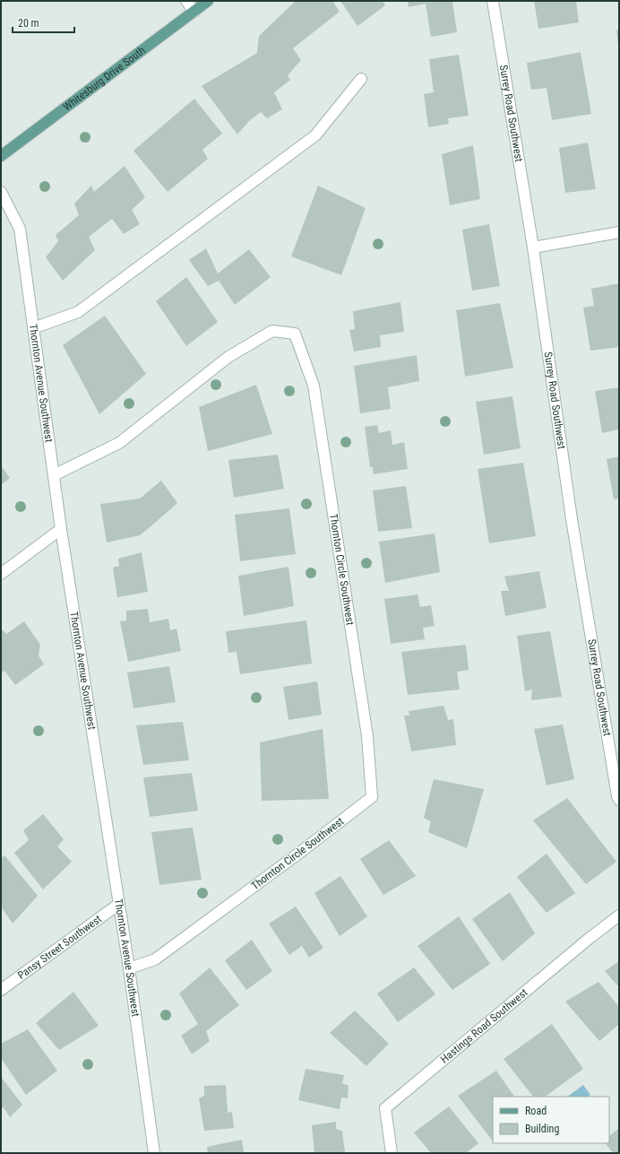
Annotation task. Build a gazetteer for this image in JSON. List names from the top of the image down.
{
  "streets": {
    "main road": ["Whitesburg Drive South"],
    "street": [
      "Surrey Road Southwest",
      "Thornton Avenue Southwest",
      "Thornton Circle Southwest",
      "Pansy Street Southwest",
      "Hastings Road Southwest"
    ]
  },
  "crossings": [
    ["Thornton Avenue Southwest", "Thornton Circle Southwest"],
    ["Thornton Avenue Southwest", "Pansy Street Southwest"]
  ],
  "legend": ["Road", "Building"],
  "scale_bar": "20 m"
}
